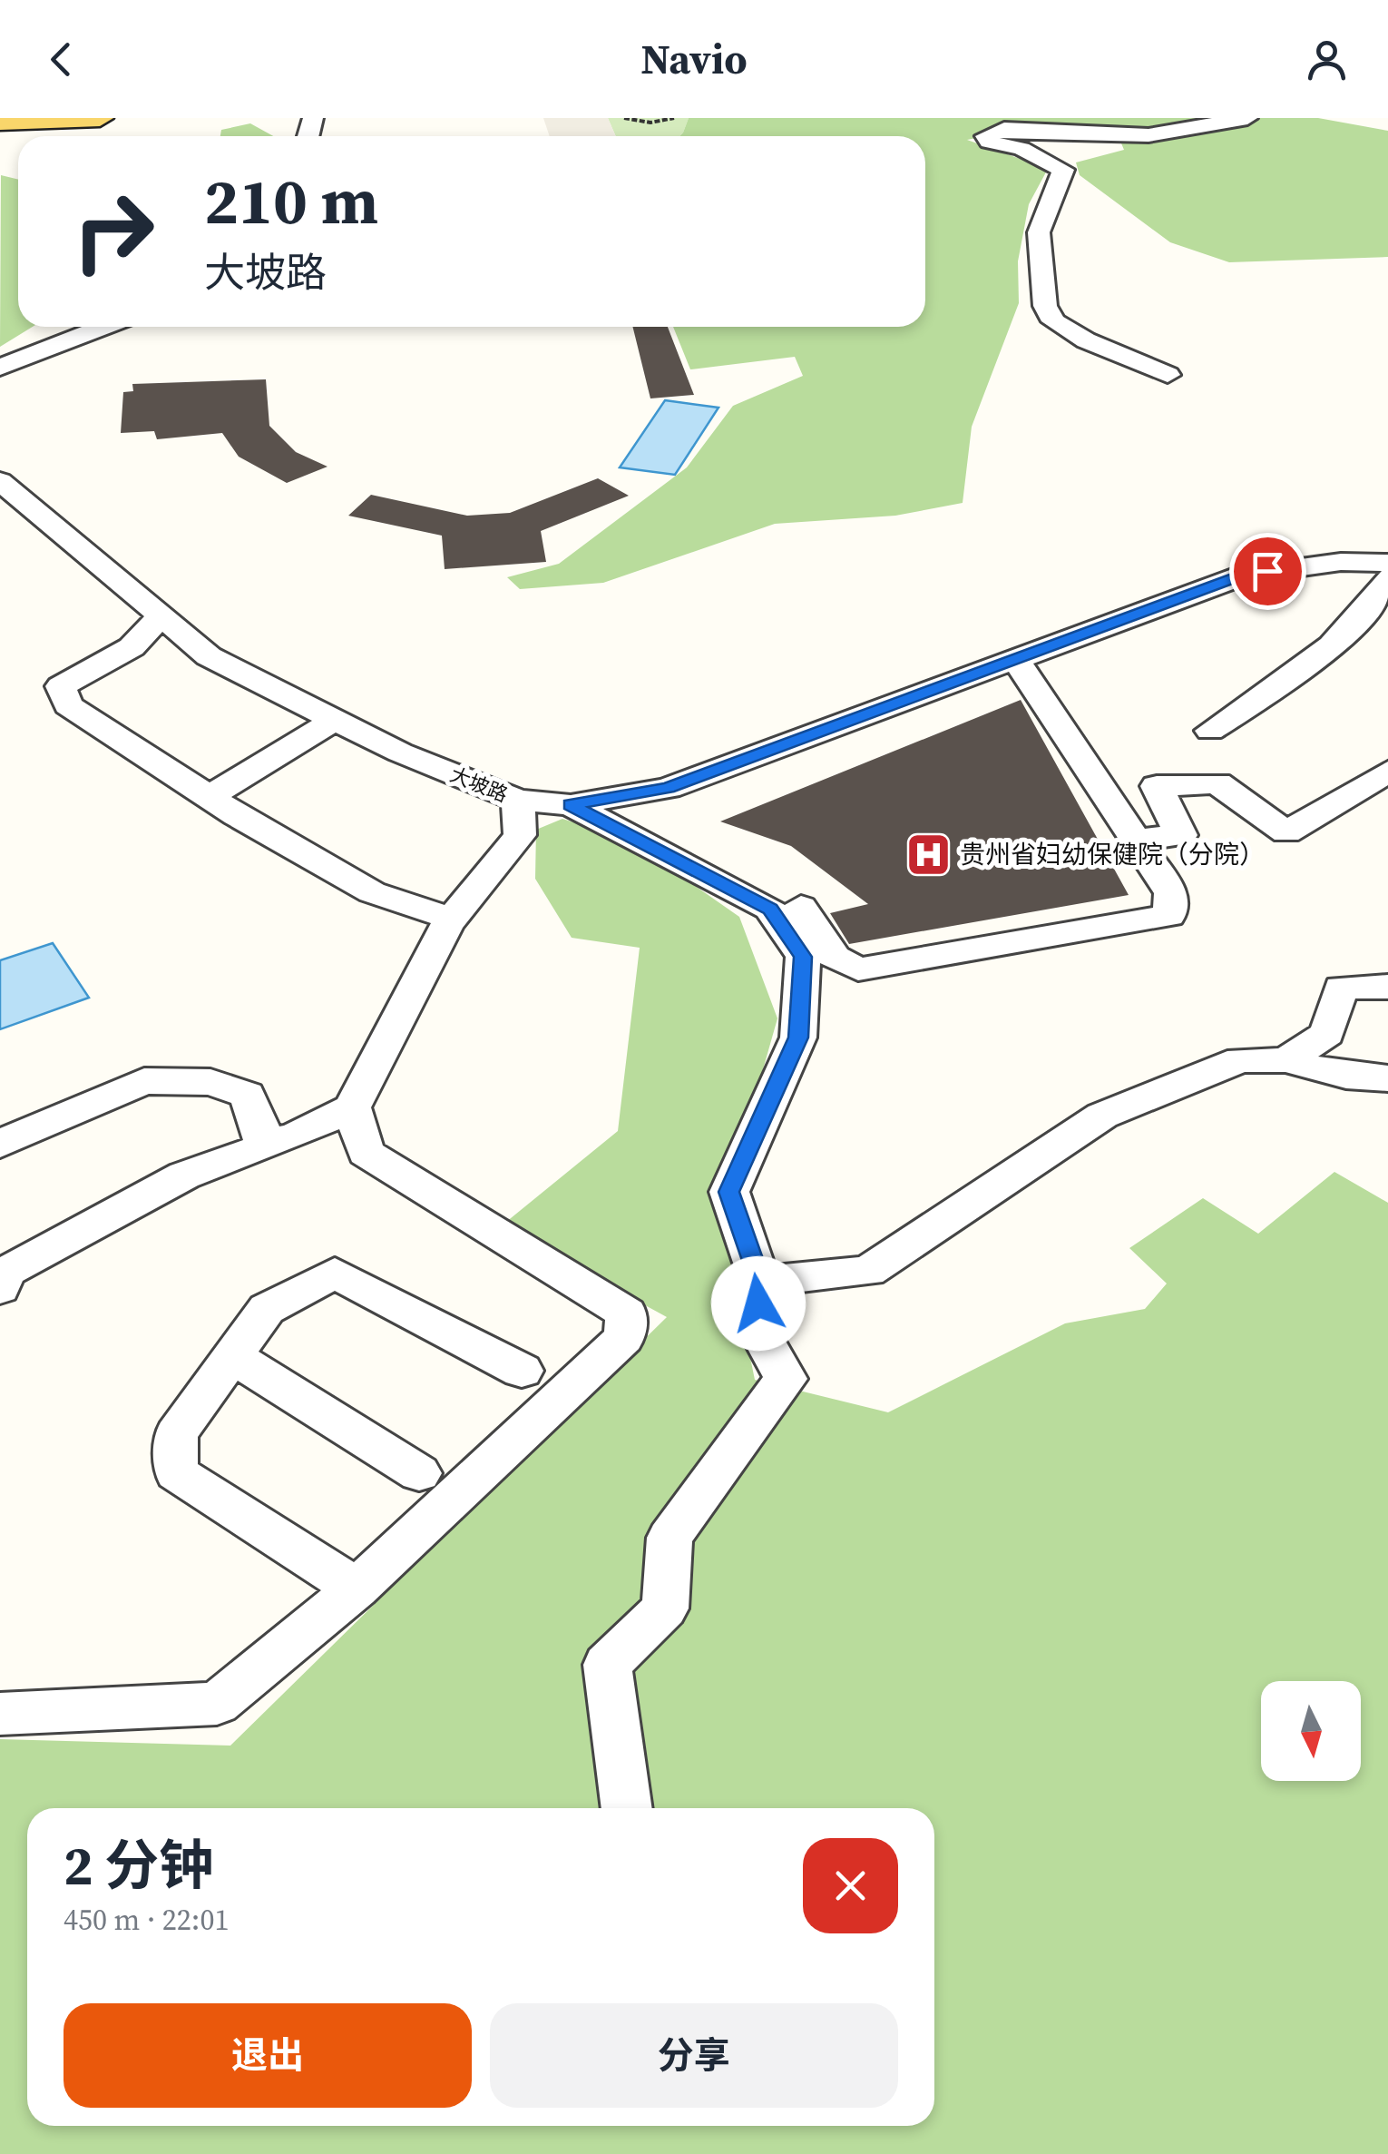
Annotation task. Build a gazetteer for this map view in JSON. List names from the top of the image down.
{
  "streets": {
    "street": ["大坡路"]
  },
  "places": {
    "hospital": ["贵州省妇幼保健院（分院）"]
  },
  "north": "bottom",
  "page": {
    "header": "Navio",
    "turn": ["210 m", "大坡路"],
    "heading": ["2 分钟", "450 m · 22:01"],
    "buttons": ["退出", "分享"]
  }
}
